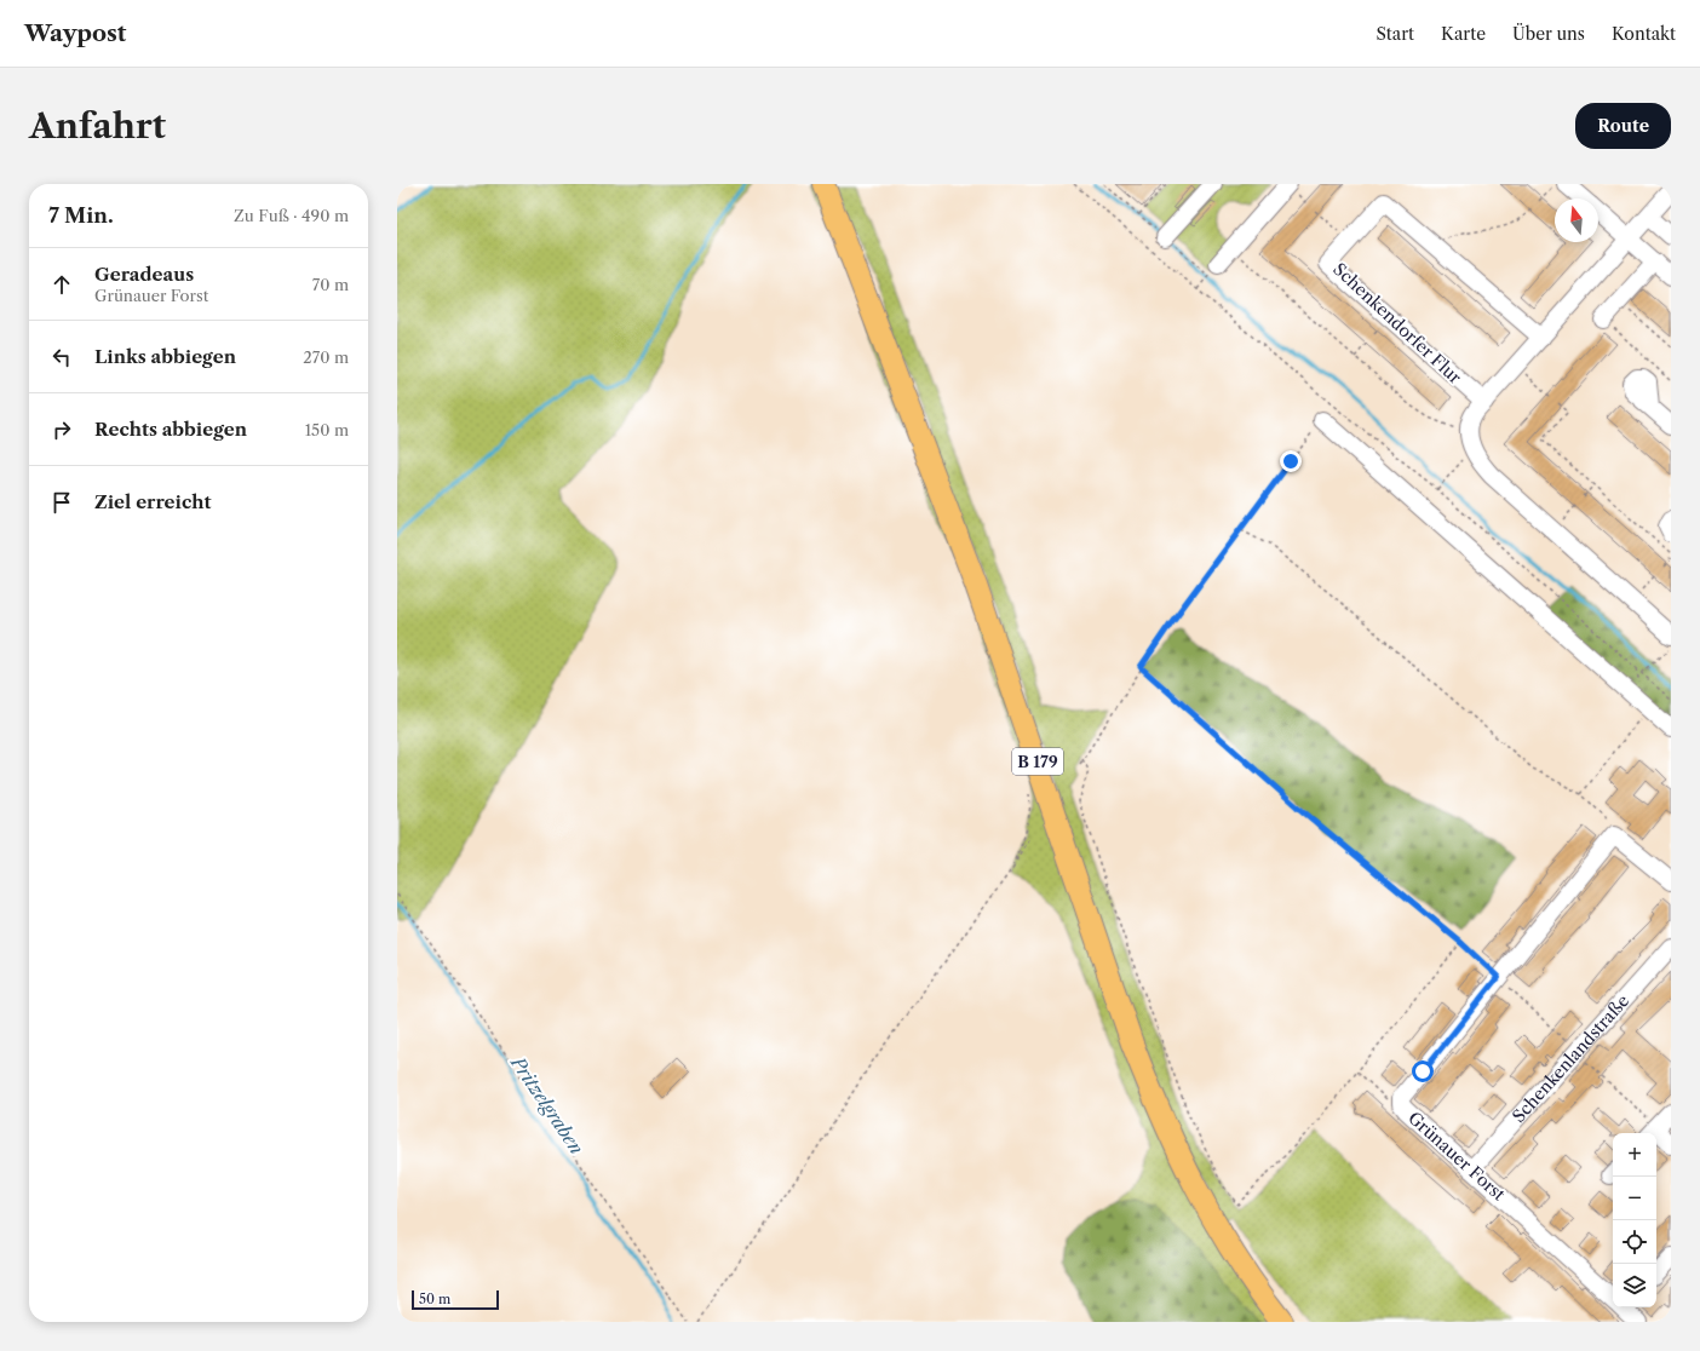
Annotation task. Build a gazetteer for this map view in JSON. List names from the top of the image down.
{
  "streets": {
    "main road": ["B 179"],
    "street": ["Schenkendorfer Flur", "Schenkenlandstraße", "Grünauer Forst"]
  },
  "crossings": [
    ["Schenkenlandstraße", "Grünauer Forst"]
  ],
  "water": ["Pritzelgraben"],
  "scale_bar": "50 m",
  "north": "top",
  "page": {
    "header": "Waypost",
    "nav": [
      "Start",
      "Karte",
      "Über uns",
      "Kontakt"
    ],
    "buttons": "Route",
    "title": "Anfahrt",
    "heading": ["7 Min.", "Zu Fuß · 490 m"],
    "list": [
      ["Geradeaus", "Grünauer Forst", "70 m"],
      ["Links abbiegen", "270 m"],
      ["Rechts abbiegen", "150 m"],
      "Ziel erreicht"
    ],
    "map_buttons": ["+", "−"],
    "scale": "50 m"
  }
}
